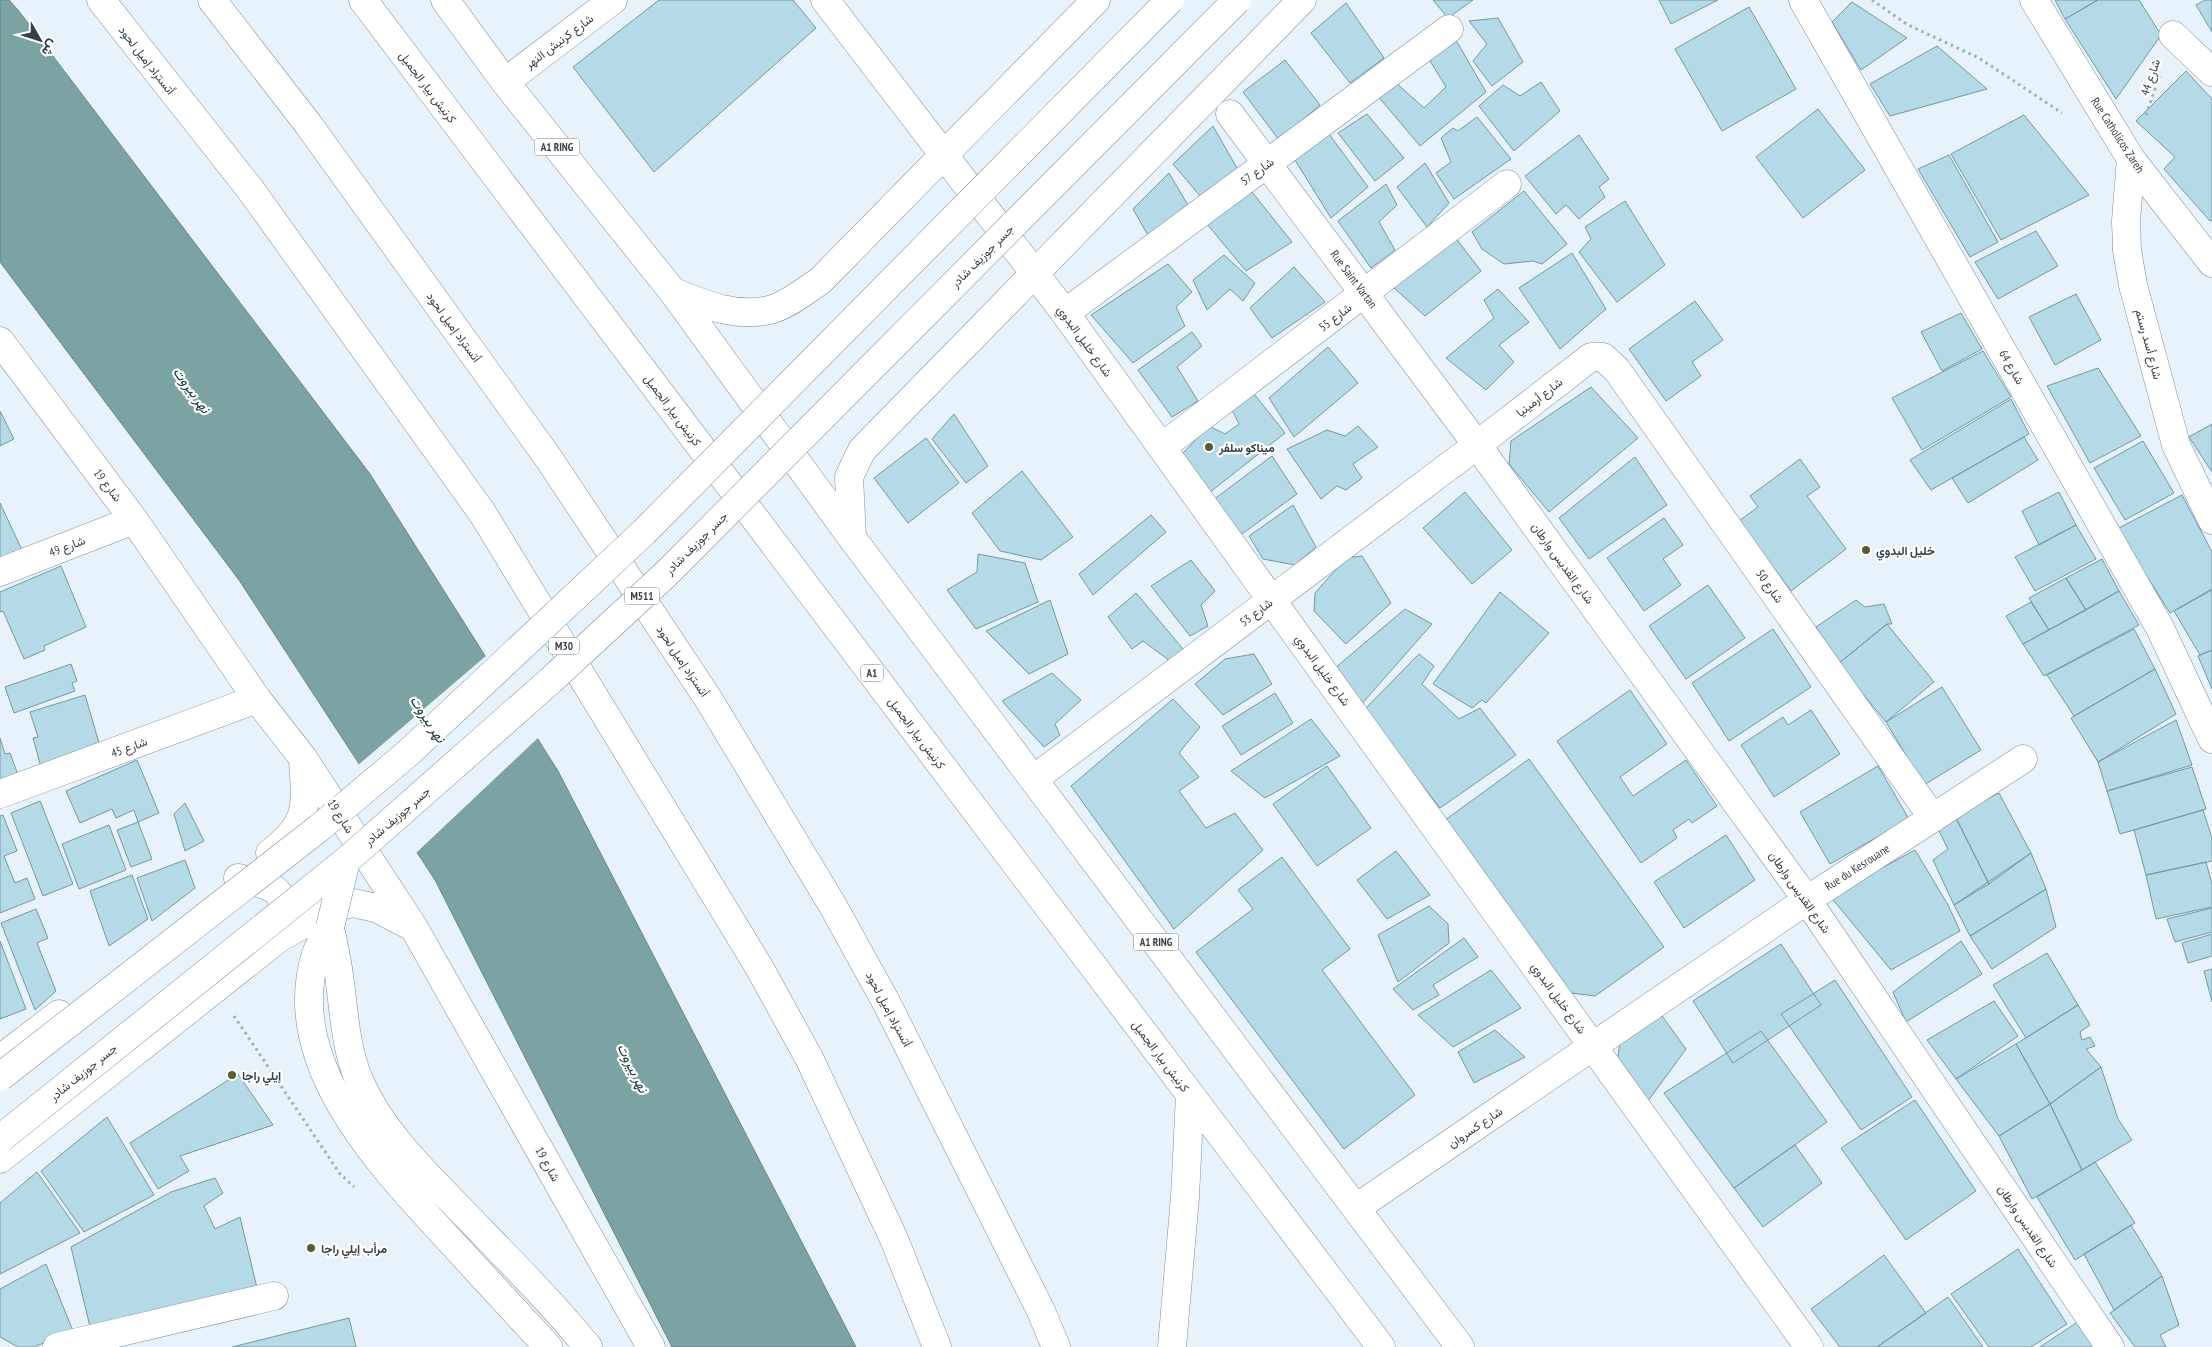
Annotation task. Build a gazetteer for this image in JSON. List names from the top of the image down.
{
  "streets": {
    "main road": [
      "شارع كرنيش النهر",
      "أتستراد إميل لحود",
      "كرنيش بيار الجميل",
      "Rue Catholicos Zareh",
      "A1 RING",
      "شارع 57",
      "جسر جوزيف شادر",
      "Rue Saint Vartan",
      "شارع 55",
      "شارع خليل البدوي",
      "شارع أسد رستم",
      "شارع 64",
      "شارع أرمينيا",
      "شارع 19",
      "شارع 49",
      "شارع القديس وارطان",
      "شارع 50",
      "M511",
      "شارع 53",
      "M30",
      "A1",
      "شارع 45",
      "Rue du Kesrouane",
      "شارع كسروان"
    ],
    "path": ["شارع 44"]
  },
  "crossings": [
    ["شارع كرنيش النهر", "A1 RING"],
    ["شارع 44", "Rue Catholicos Zareh"],
    ["شارع 44", "شارع أسد رستم"],
    ["Rue Catholicos Zareh", "شارع أسد رستم"],
    ["A1 RING", "شارع 53"],
    ["A1 RING", "شارع كسروان"],
    ["شارع 57", "Rue Saint Vartan"],
    ["شارع 57", "شارع خليل البدوي"],
    ["Rue Saint Vartan", "شارع 55"],
    ["Rue Saint Vartan", "شارع أرمينيا"],
    ["Rue Saint Vartan", "شارع القديس وارطان"],
    ["Rue Saint Vartan", "شارع 53"],
    ["شارع 55", "شارع خليل البدوي"],
    ["شارع خليل البدوي", "شارع 53"],
    ["شارع خليل البدوي", "Rue du Kesrouane"],
    ["شارع خليل البدوي", "شارع كسروان"],
    ["شارع أرمينيا", "شارع القديس وارطان"],
    ["شارع أرمينيا", "شارع 50"],
    ["شارع أرمينيا", "شارع 53"],
    ["شارع 19", "شارع 49"],
    ["شارع 19", "شارع 45"],
    ["شارع القديس وارطان", "شارع 53"],
    ["شارع القديس وارطان", "Rue du Kesrouane"],
    ["شارع 50", "Rue du Kesrouane"],
    ["Rue du Kesrouane", "شارع كسروان"]
  ],
  "water": ["نهر بيروت"],
  "places": [
    "ميناكو سلفر",
    "خليل البدوي",
    "إيلي راجا",
    "مرأب إيلي راجا"
  ],
  "north": "bottom right"
}
